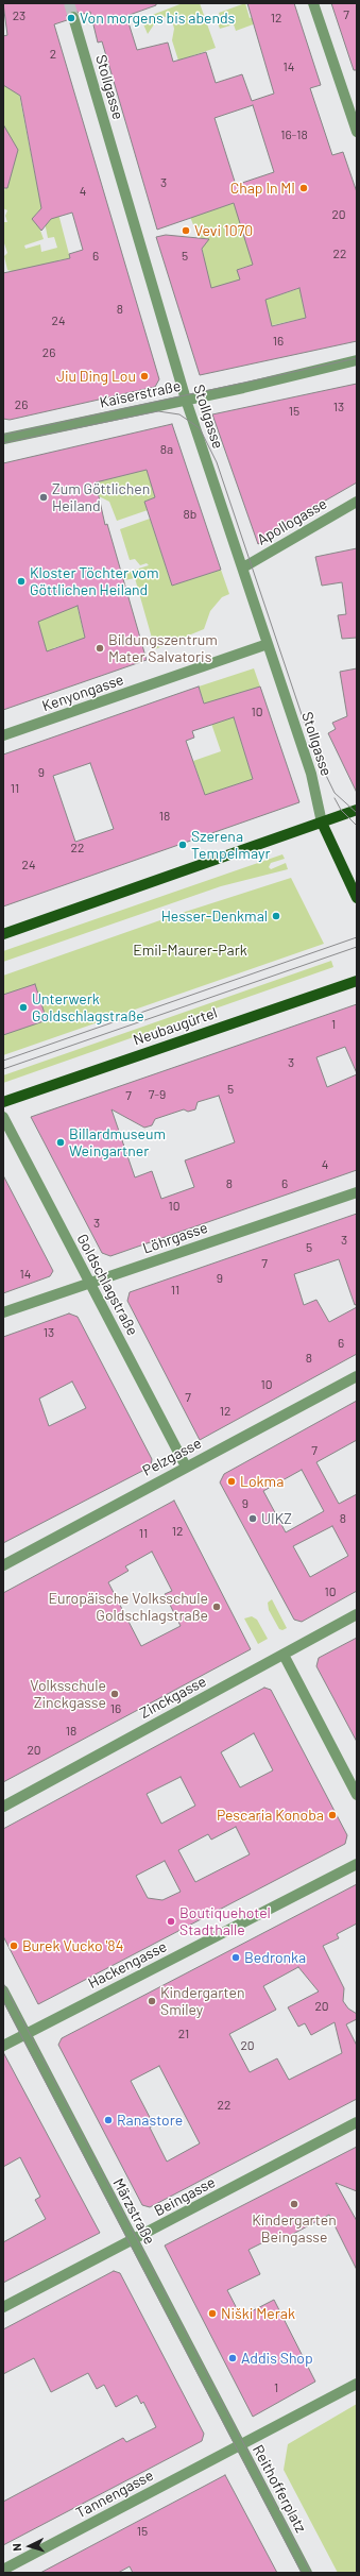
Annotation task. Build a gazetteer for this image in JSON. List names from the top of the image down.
{
  "streets": {
    "main road": ["Neubaugürtel"],
    "street": [
      "Stollgasse",
      "Kaiserstraße",
      "Apollogasse",
      "Kenyongasse",
      "Löhrgasse",
      "Goldschlagstraße",
      "Pelzgasse",
      "Zinckgasse",
      "Hackengasse",
      "Beingasse",
      "Märzstraße",
      "Reithofferplatz",
      "Tannengasse"
    ]
  },
  "crossings": [
    ["Stollgasse", "Kaiserstraße"],
    ["Stollgasse", "Apollogasse"],
    ["Stollgasse", "Kenyongasse"],
    ["Löhrgasse", "Goldschlagstraße"],
    ["Goldschlagstraße", "Pelzgasse"],
    ["Hackengasse", "Märzstraße"],
    ["Beingasse", "Märzstraße"],
    ["Märzstraße", "Reithofferplatz"],
    ["Märzstraße", "Tannengasse"],
    ["Reithofferplatz", "Tannengasse"]
  ],
  "parks": ["Emil-Maurer-Park"],
  "places": [
    "Von morgens bis abends",
    "Chap In MI",
    "Vevi 1070",
    "Jiu Ding Lou",
    "Zum Göttlichen Heiland",
    "Kloster Töchter vom Göttlichen Heiland",
    "Bildungszentrum Mater Salvatoris",
    "Szerena Tempelmayr",
    "Hesser-Denkmal",
    "Unterwerk Goldschlagstraße",
    "Billardmuseum Weingartner",
    "Lokma",
    "UIKZ",
    "Europäische Volksschule Goldschlagstraße",
    "Volksschule Zinckgasse",
    "Pescaria Konoba",
    "Boutiquehotel Stadthalle",
    "Burek Vucko '84",
    "Bedronka",
    "Kindergarten Smiley",
    "Ranastore",
    "Kindergarten Beingasse",
    "Niški Merak",
    "Addis Shop"
  ],
  "house_numbers": [
    "7",
    "23",
    "12",
    "2",
    "14",
    "16-18",
    "3",
    "4",
    "20",
    "22",
    "6",
    "5",
    "8",
    "24",
    "16",
    "26",
    "26",
    "13",
    "15",
    "8a",
    "8b",
    "10",
    "9",
    "11",
    "18",
    "22",
    "24",
    "1",
    "3",
    "5",
    "7-9",
    "7",
    "4",
    "8",
    "6",
    "10",
    "3",
    "3",
    "5",
    "7",
    "14",
    "9",
    "11",
    "13",
    "6",
    "8",
    "10",
    "7",
    "12",
    "7",
    "9",
    "8",
    "12",
    "11",
    "10",
    "16",
    "18",
    "20",
    "20",
    "21",
    "20",
    "22",
    "1",
    "15"
  ],
  "north": "left"
}
